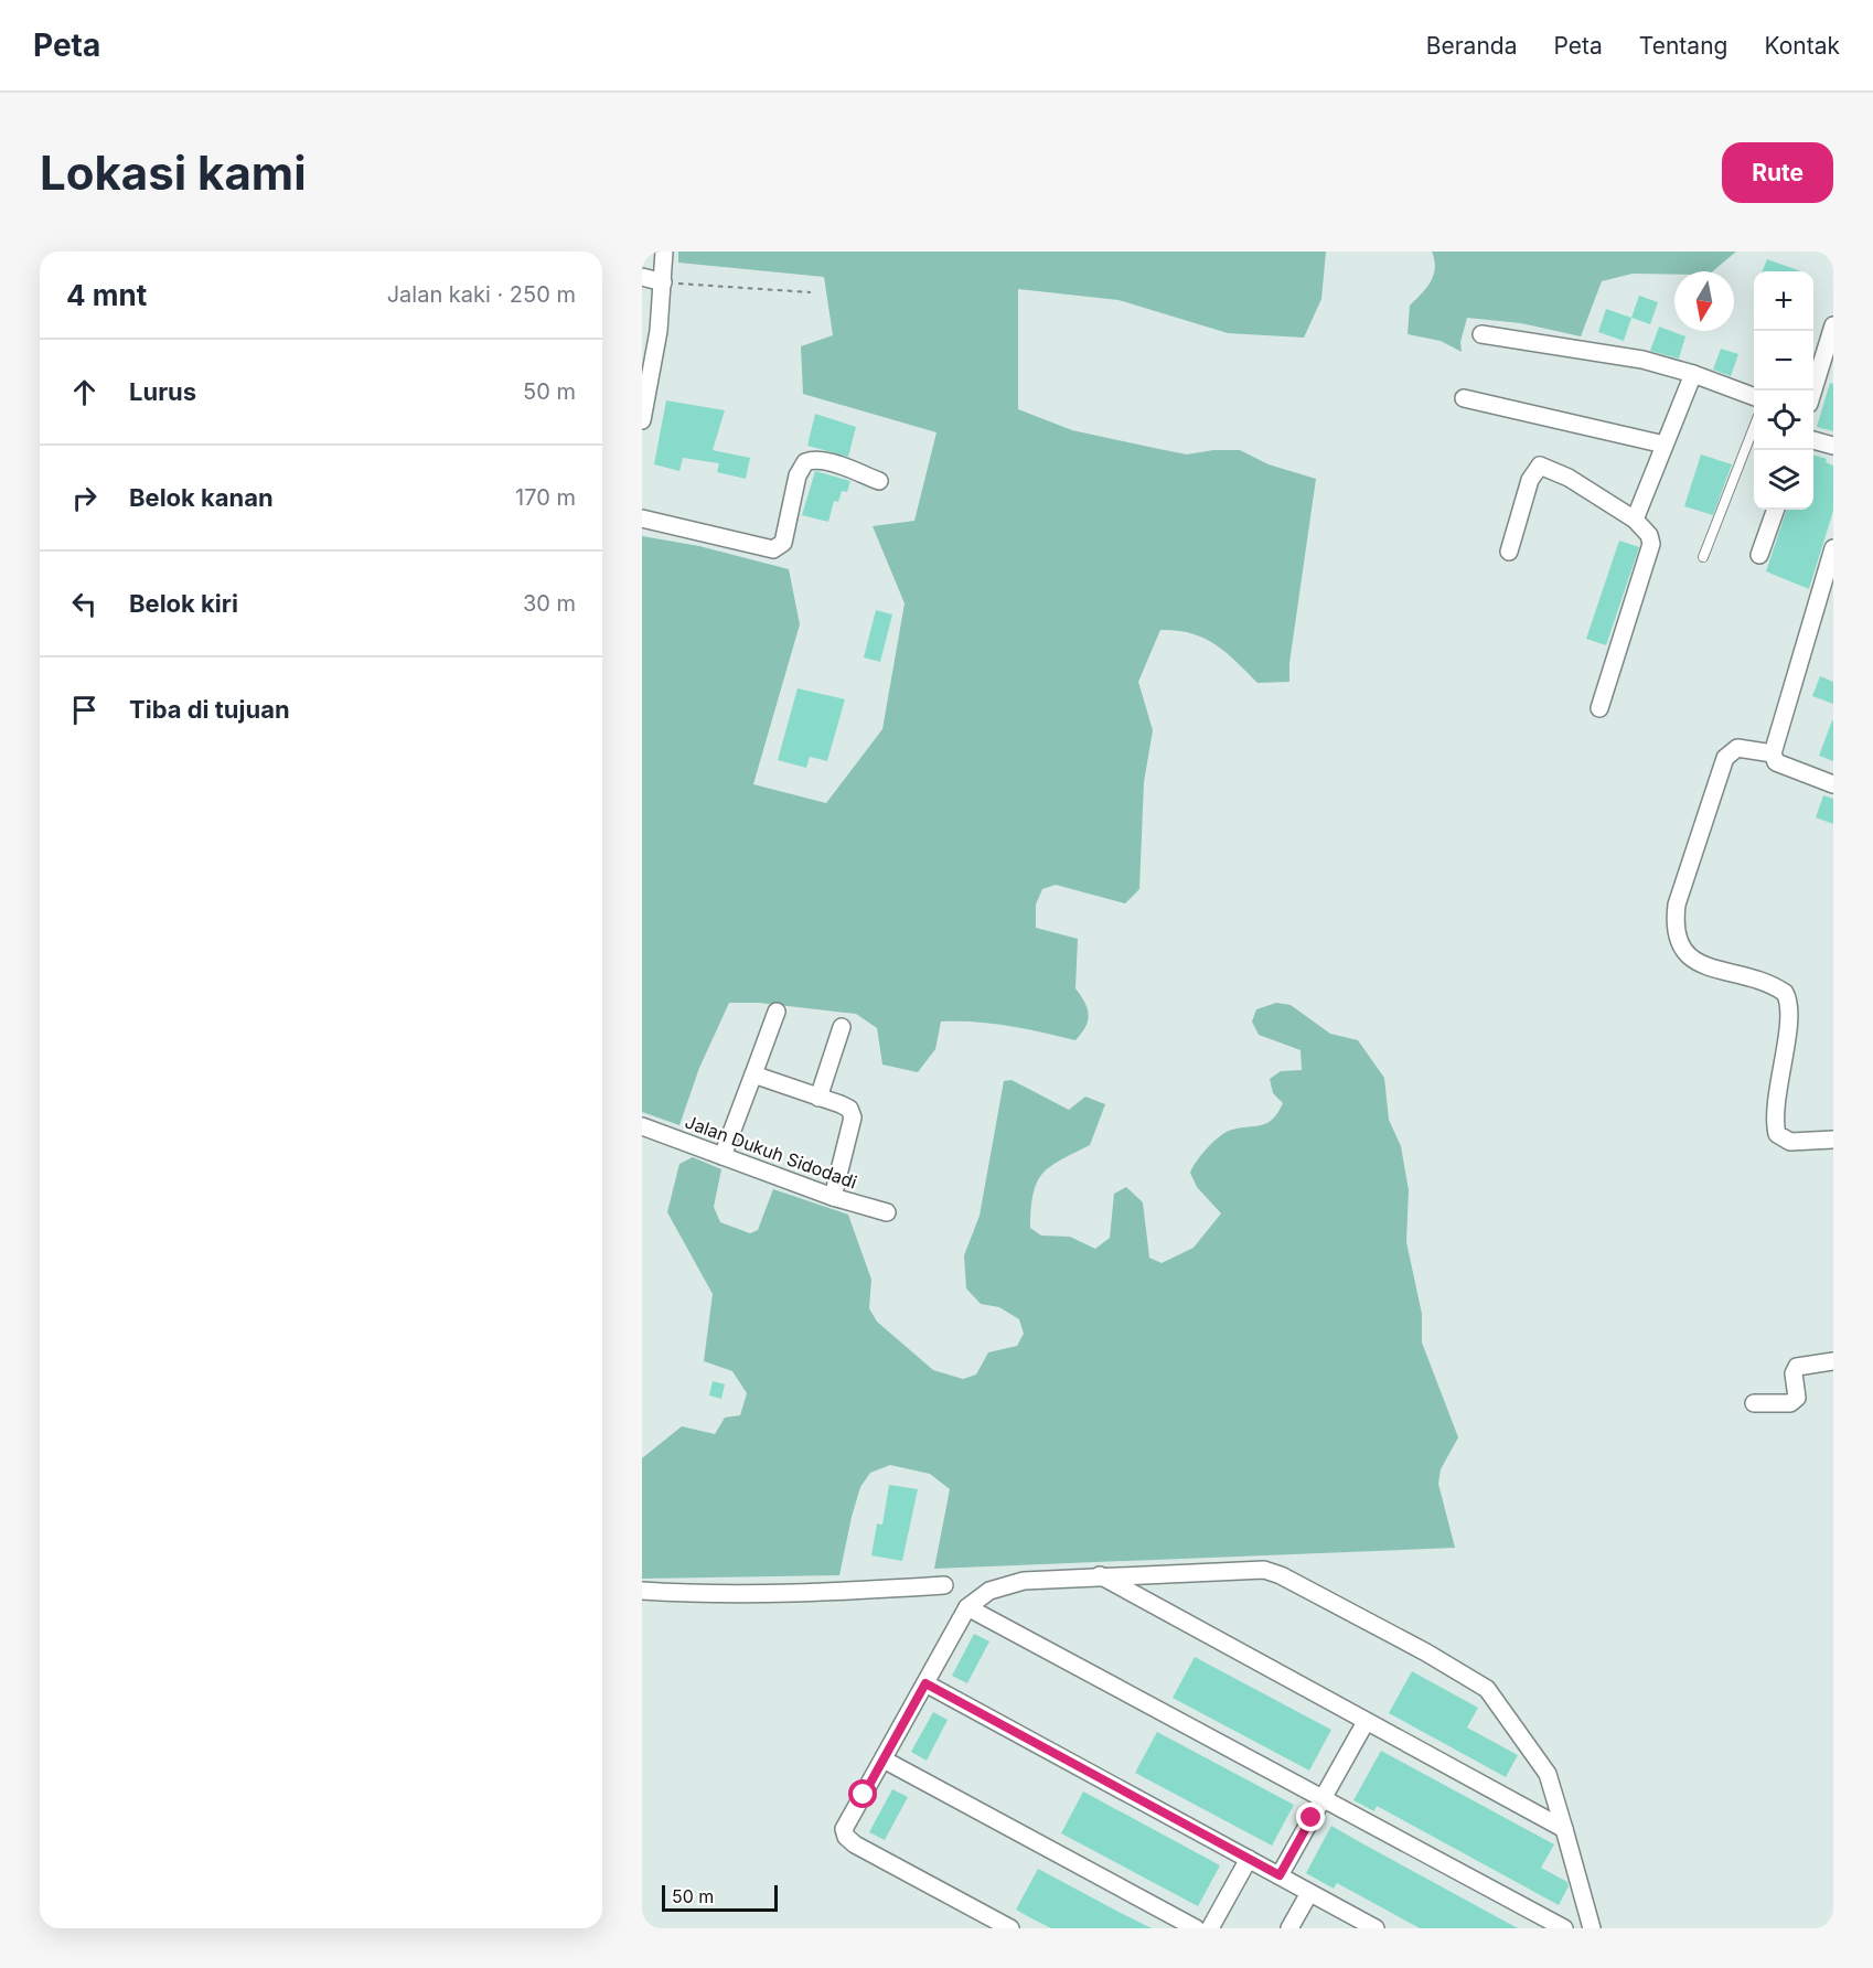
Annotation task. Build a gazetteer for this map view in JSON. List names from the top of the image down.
{
  "streets": {
    "street": ["Jalan Dukuh Sidodadi"]
  },
  "scale_bar": "50 m",
  "north": "bottom",
  "page": {
    "header": "Peta",
    "nav": [
      "Beranda",
      "Peta",
      "Tentang",
      "Kontak"
    ],
    "buttons": "Rute",
    "title": "Lokasi kami",
    "heading": ["4 mnt", "Jalan kaki · 250 m"],
    "map_buttons": ["+", "−"],
    "list": [
      ["Lurus", "50 m"],
      ["Belok kanan", "170 m"],
      ["Belok kiri", "30 m"],
      "Tiba di tujuan"
    ],
    "scale": "50 m"
  }
}
